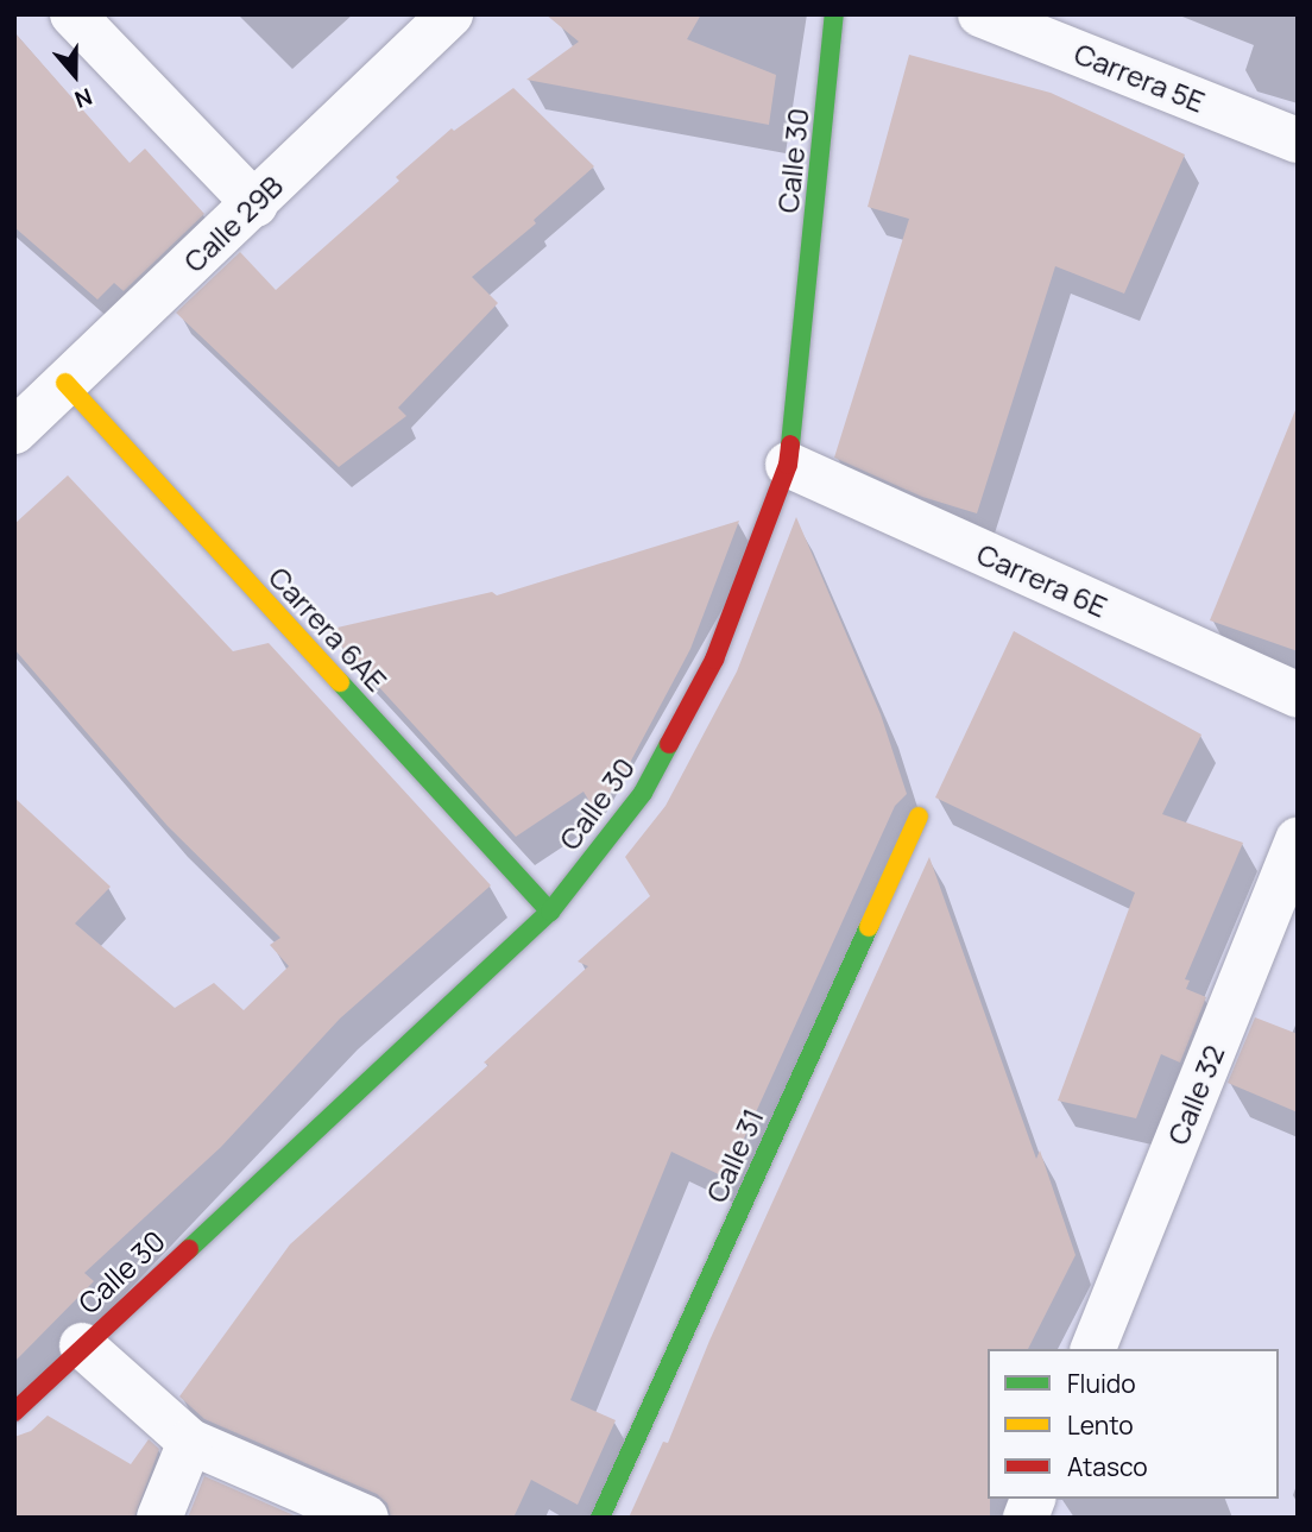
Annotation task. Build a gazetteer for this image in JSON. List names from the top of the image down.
{
  "streets": {
    "main road": ["Calle 30", "Carrera 6AE", "Calle 31"],
    "street": [
      "Carrera 5E",
      "Calle 29B",
      "Carrera 6E",
      "Calle 32"
    ]
  },
  "crossings": [
    ["Calle 30", "Carrera 6E"],
    ["Calle 30", "Carrera 6AE"],
    ["Calle 29B", "Carrera 6AE"]
  ],
  "legend": ["Fluido", "Lento", "Atasco"],
  "north": "bottom"
}
